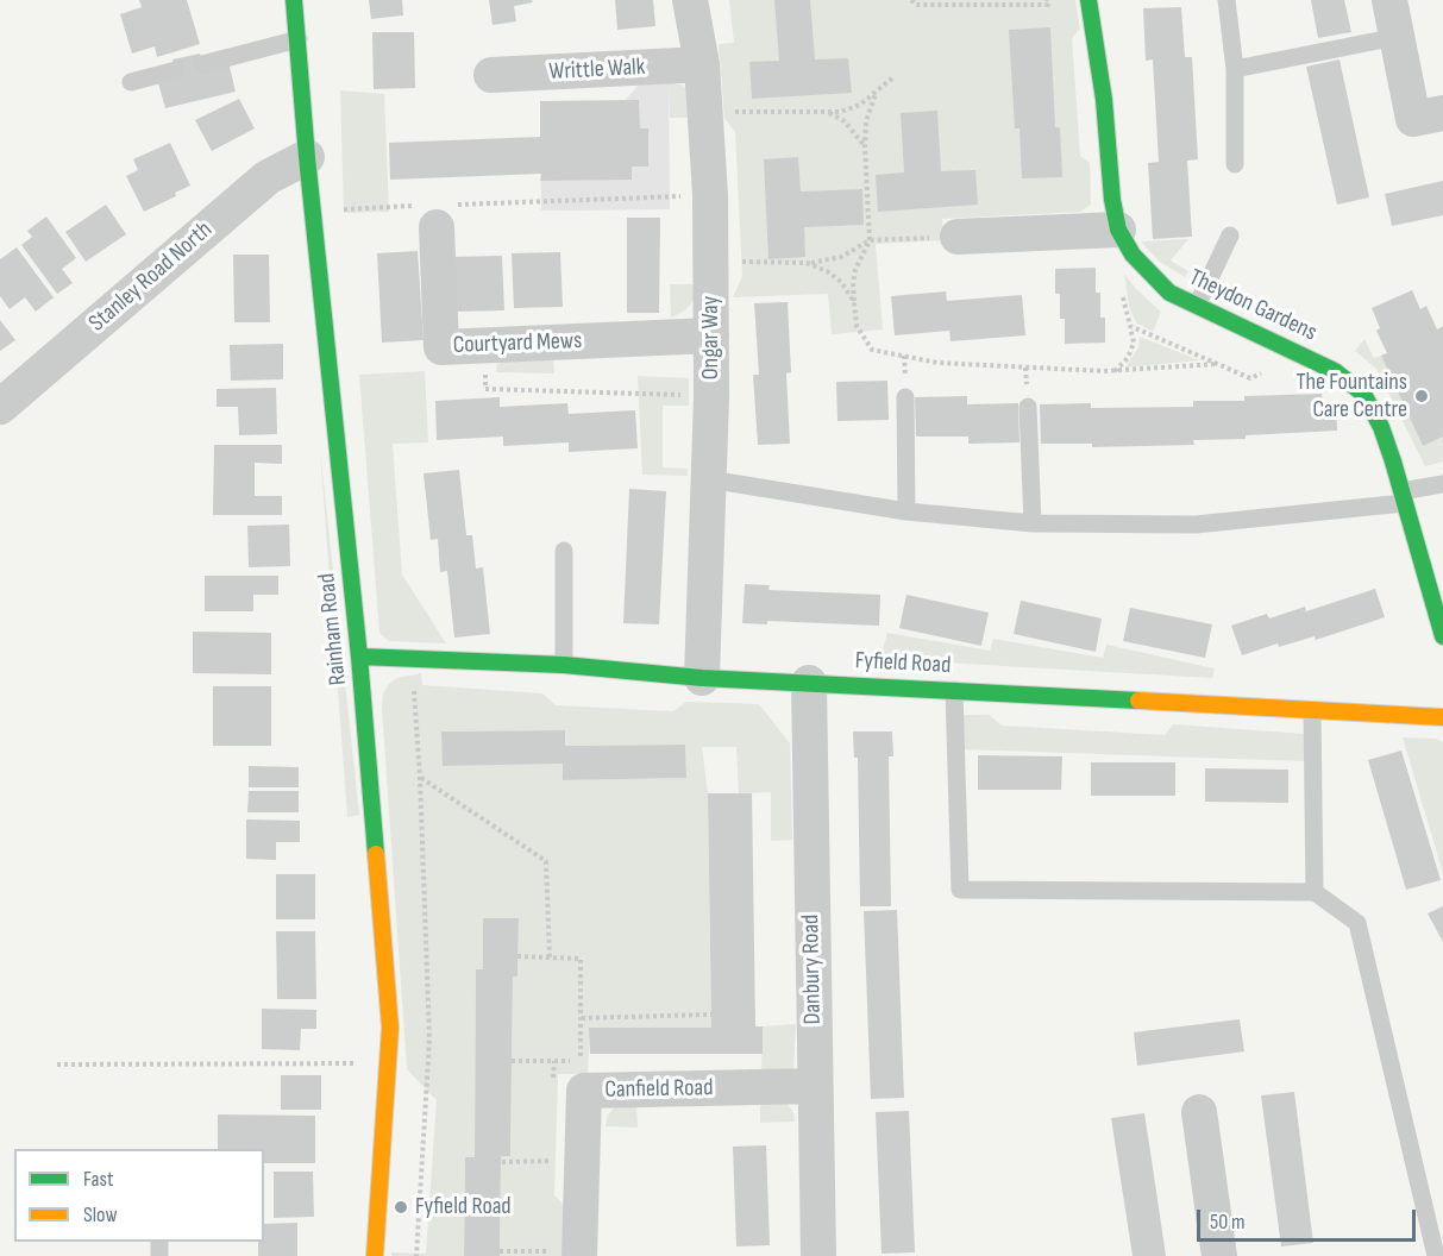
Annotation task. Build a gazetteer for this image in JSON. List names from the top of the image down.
{
  "streets": {
    "street": [
      "Writtle Walk",
      "Stanley Road North",
      "Theydon Gardens",
      "Ongar Way",
      "Courtyard Mews",
      "Rainham Road",
      "Fyfield Road",
      "Danbury Road",
      "Canfield Road"
    ]
  },
  "crossings": [
    ["Writtle Walk", "Ongar Way"],
    ["Stanley Road North", "Rainham Road"],
    ["Ongar Way", "Courtyard Mews"],
    ["Ongar Way", "Fyfield Road"],
    ["Rainham Road", "Fyfield Road"],
    ["Fyfield Road", "Danbury Road"],
    ["Danbury Road", "Canfield Road"]
  ],
  "places": ["The Fountains Care Centre", "Fyfield Road"],
  "legend": ["Fast", "Slow"],
  "scale_bar": "50 m"
}
